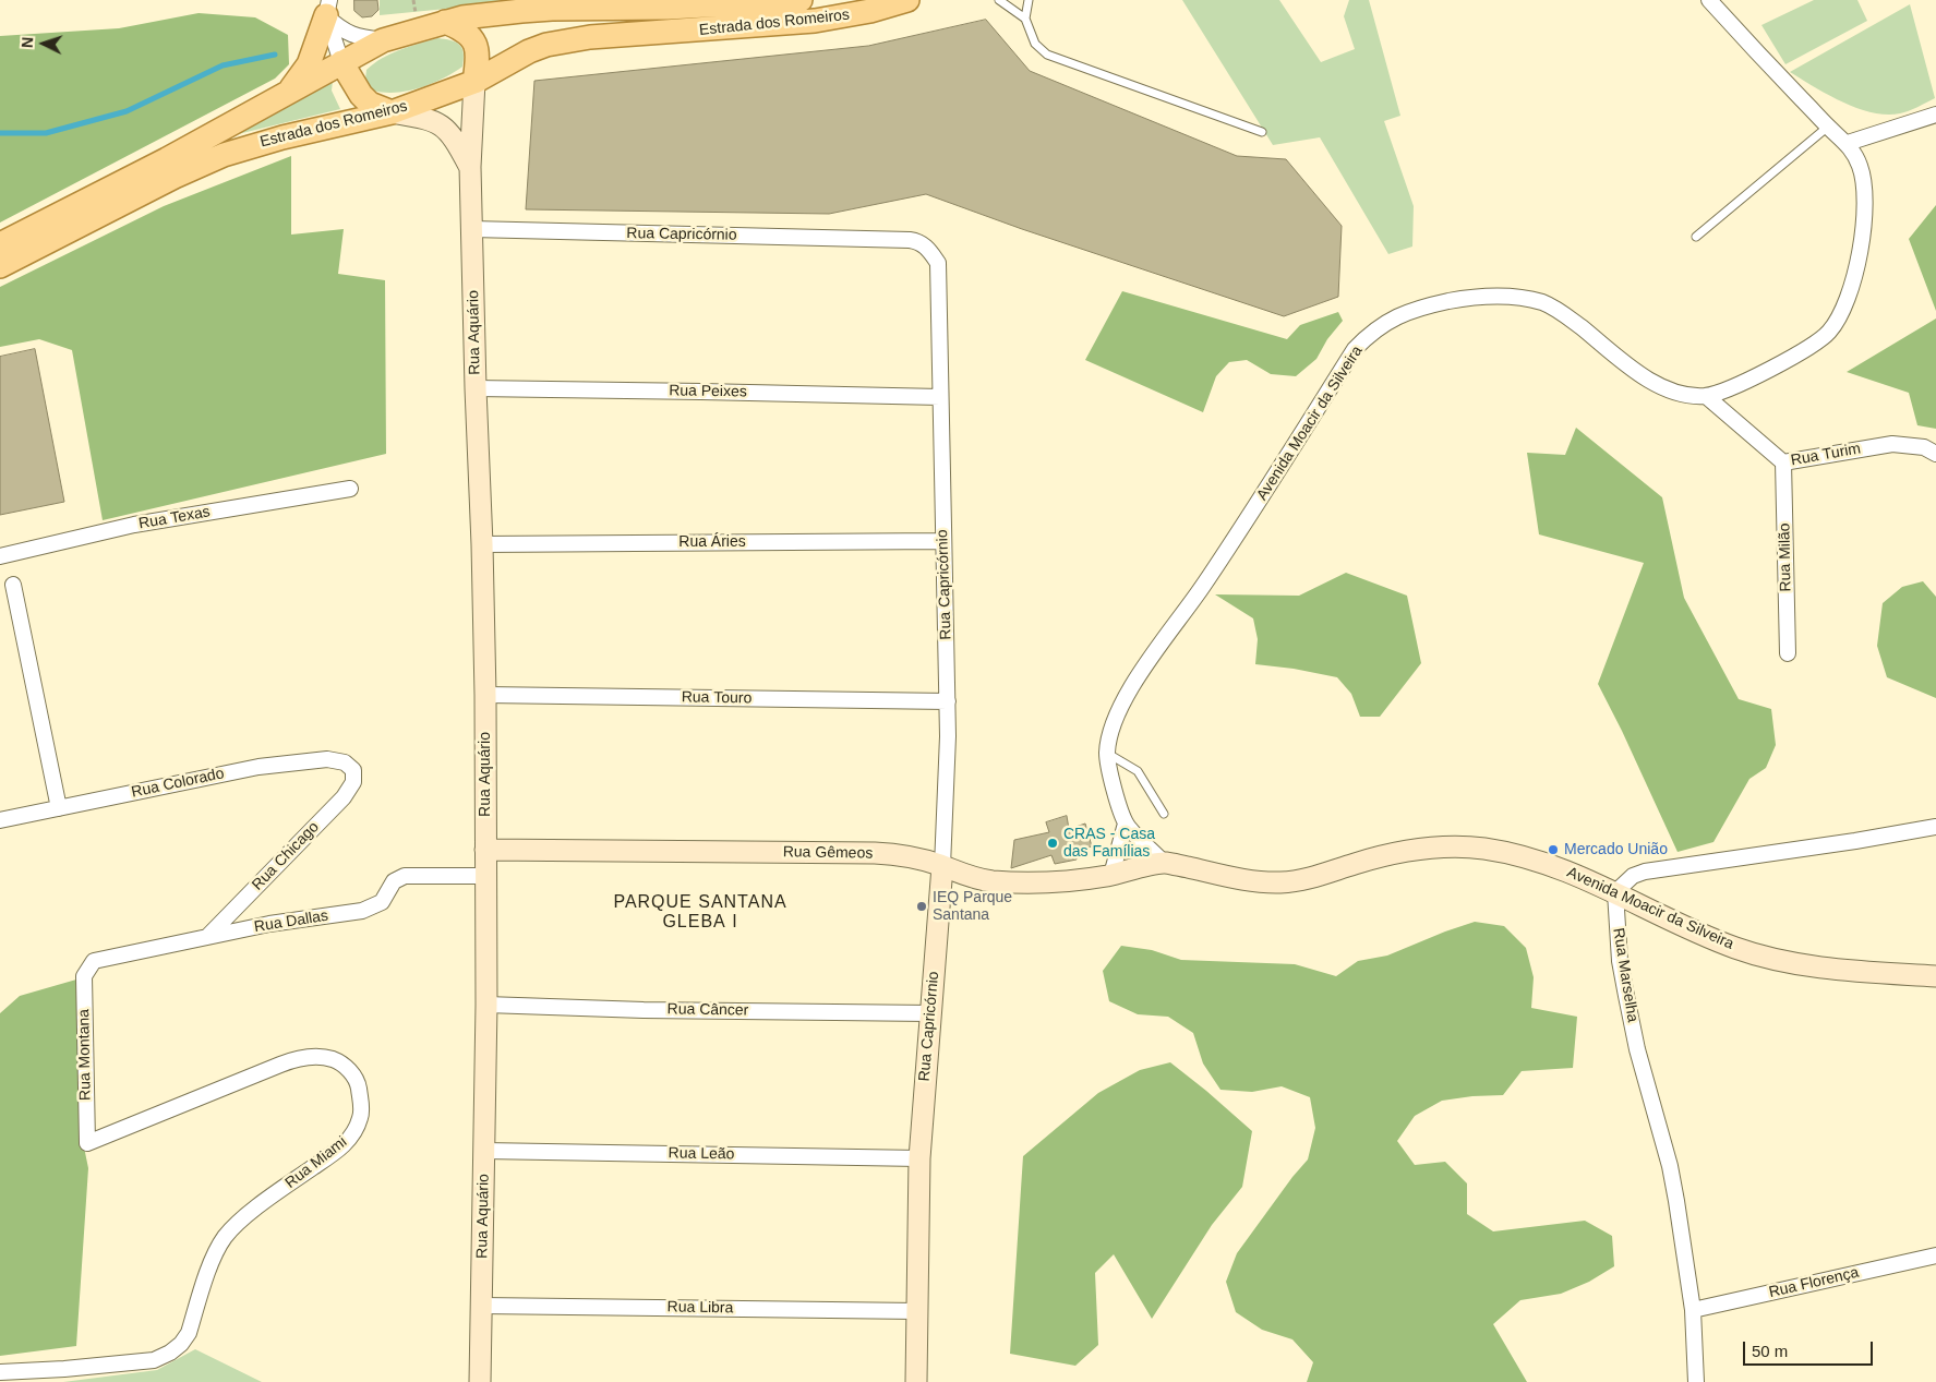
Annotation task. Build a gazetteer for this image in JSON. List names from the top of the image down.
{
  "streets": {
    "main road": ["Estrada dos Romeiros"],
    "street": [
      "Rua Capricórnio",
      "Rua Aquário",
      "Rua Peixes",
      "Avenida Moacir da Silveira",
      "Rua Turim",
      "Rua Texas",
      "Rua Áries",
      "Rua Milão",
      "Rua Touro",
      "Rua Colorado",
      "Rua Gêmeos",
      "Rua Chicago",
      "Rua Dallas",
      "Rua Marselha",
      "Rua Câncer",
      "Rua Montana",
      "Rua Leão",
      "Rua Miami",
      "Rua Florença",
      "Rua Libra"
    ]
  },
  "crossings": [
    ["Estrada dos Romeiros", "Rua Aquário"],
    ["Rua Capricórnio", "Rua Aquário"],
    ["Rua Capricórnio", "Rua Peixes"],
    ["Rua Capricórnio", "Rua Áries"],
    ["Rua Capricórnio", "Rua Touro"],
    ["Rua Capricórnio", "Rua Gêmeos"],
    ["Rua Capricórnio", "Rua Câncer"],
    ["Rua Capricórnio", "Rua Leão"],
    ["Rua Capricórnio", "Rua Libra"],
    ["Rua Aquário", "Rua Peixes"],
    ["Rua Aquário", "Rua Áries"],
    ["Rua Aquário", "Rua Touro"],
    ["Rua Aquário", "Rua Gêmeos"],
    ["Rua Aquário", "Rua Dallas"],
    ["Rua Aquário", "Rua Câncer"],
    ["Rua Aquário", "Rua Leão"],
    ["Rua Aquário", "Rua Libra"],
    ["Avenida Moacir da Silveira", "Rua Turim"],
    ["Avenida Moacir da Silveira", "Rua Gêmeos"],
    ["Avenida Moacir da Silveira", "Rua Marselha"],
    ["Rua Turim", "Rua Milão"],
    ["Rua Colorado", "Rua Chicago"],
    ["Rua Chicago", "Rua Dallas"],
    ["Rua Dallas", "Rua Montana"],
    ["Rua Marselha", "Rua Florença"],
    ["Rua Montana", "Rua Miami"]
  ],
  "districts": ["PARQUE SANTANA GLEBA I"],
  "places": ["CRAS - Casa das Famílias", "Mercado União", "IEQ Parque Santana"],
  "scale_bar": "50 m",
  "north": "left"
}
